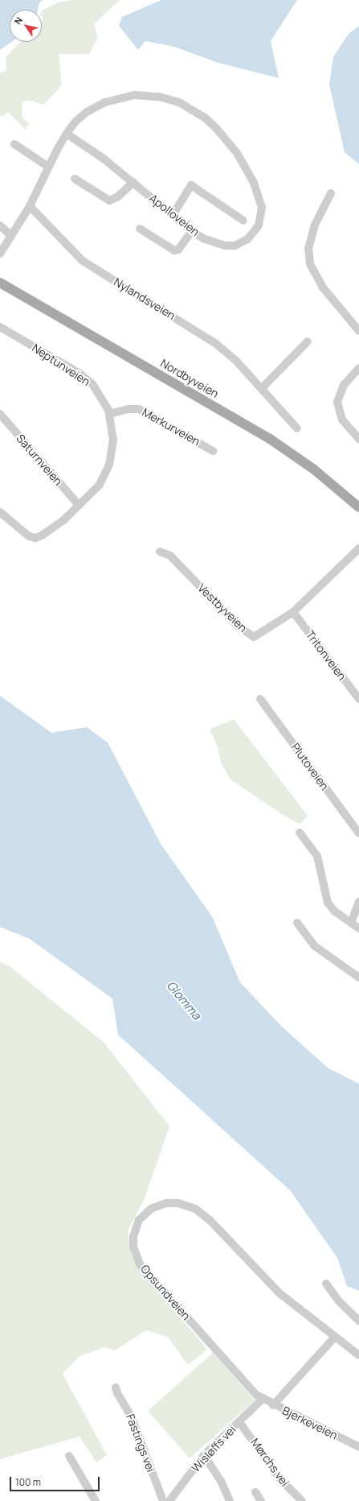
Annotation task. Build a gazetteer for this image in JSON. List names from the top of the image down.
{
  "streets": {
    "main road": ["Nordbyveien"],
    "street": [
      "Apolloveien",
      "Nylandsveien",
      "Neptunveien",
      "Merkurveien",
      "Saturnveien",
      "Vestbyveien",
      "Tritonveien",
      "Plutoveien",
      "Opsundveien",
      "Bjerkeveien",
      "Fastings vei",
      "Wisløffs vei",
      "Mørchs vei"
    ]
  },
  "crossings": [
    ["Apolloveien", "Nylandsveien"],
    ["Neptunveien", "Merkurveien"],
    ["Neptunveien", "Saturnveien"],
    ["Vestbyveien", "Tritonveien"],
    ["Opsundveien", "Bjerkeveien"],
    ["Opsundveien", "Wisløffs vei"],
    ["Bjerkeveien", "Wisløffs vei"],
    ["Wisløffs vei", "Mørchs vei"]
  ],
  "water": ["Glomma"],
  "scale_bar": "100 m",
  "north": "top left"
}
